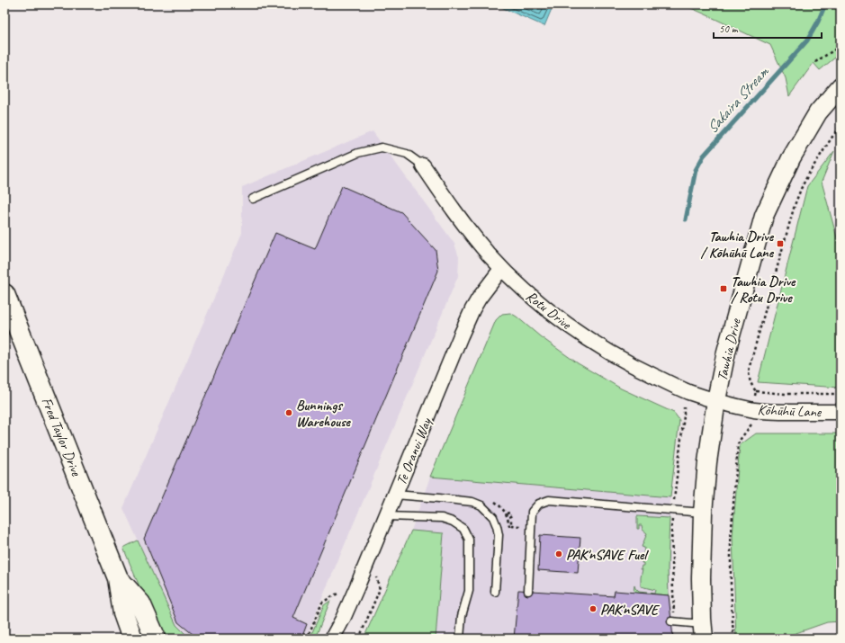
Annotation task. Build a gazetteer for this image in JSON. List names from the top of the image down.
{
  "streets": {
    "main road": ["Fred Taylor Drive"],
    "street": [
      "Rotu Drive",
      "Tawhia Drive",
      "Kōhūhū Lane",
      "Te Oranui Way"
    ]
  },
  "crossings": [
    ["Rotu Drive", "Tawhia Drive"],
    ["Rotu Drive", "Kōhūhū Lane"],
    ["Rotu Drive", "Te Oranui Way"],
    ["Tawhia Drive", "Kōhūhū Lane"]
  ],
  "water": ["Sakaira Stream"],
  "places": {
    "transit": ["Tawhia Drive / Kōhūhū Lane", "Tawhia Drive / Rotu Drive"],
    "other": ["Bunnings Warehouse", "PAK'nSAVE Fuel", "PAK'nSAVE"]
  },
  "scale_bar": "50 m"
}
